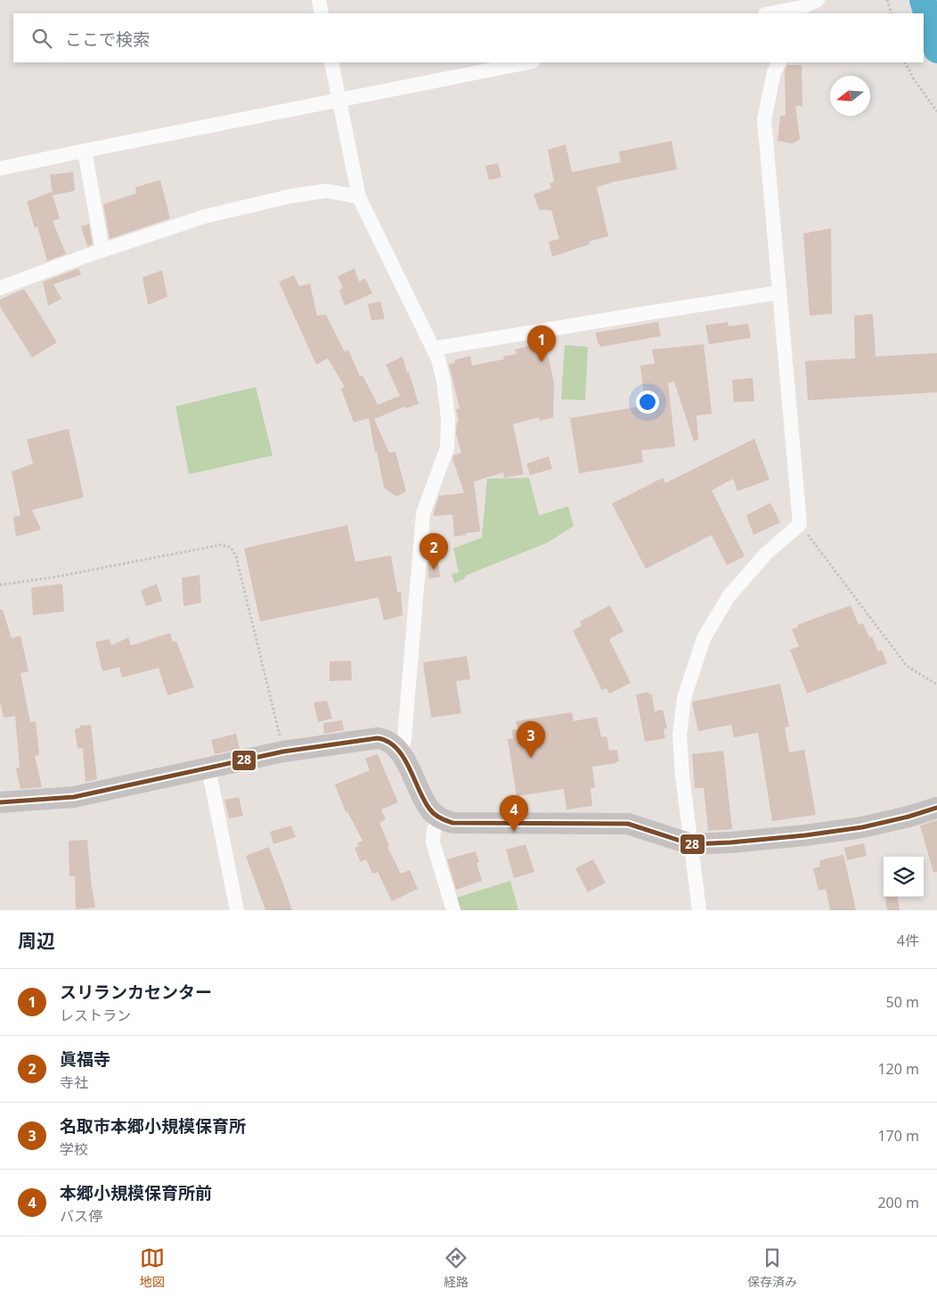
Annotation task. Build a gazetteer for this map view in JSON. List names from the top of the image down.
{
  "lines": ["transit line 28"],
  "north": "left",
  "page": {
    "search": "ここで検索",
    "pins": [
      "1",
      "2",
      "3",
      "4"
    ],
    "heading": ["周辺", "4件"],
    "list": [
      {
        "mark": "1",
        "name": "スリランカセンター",
        "note": "レストラン",
        "value": "50 m"
      },
      {
        "mark": "2",
        "name": "眞福寺",
        "note": "寺社",
        "value": "120 m"
      },
      {
        "mark": "3",
        "name": "名取市本郷小規模保育所",
        "note": "学校",
        "value": "170 m"
      },
      {
        "mark": "4",
        "name": "本郷小規模保育所前",
        "note": "バス停",
        "value": "200 m"
      }
    ],
    "nav": ["地図", "経路", "保存済み"]
  }
}
